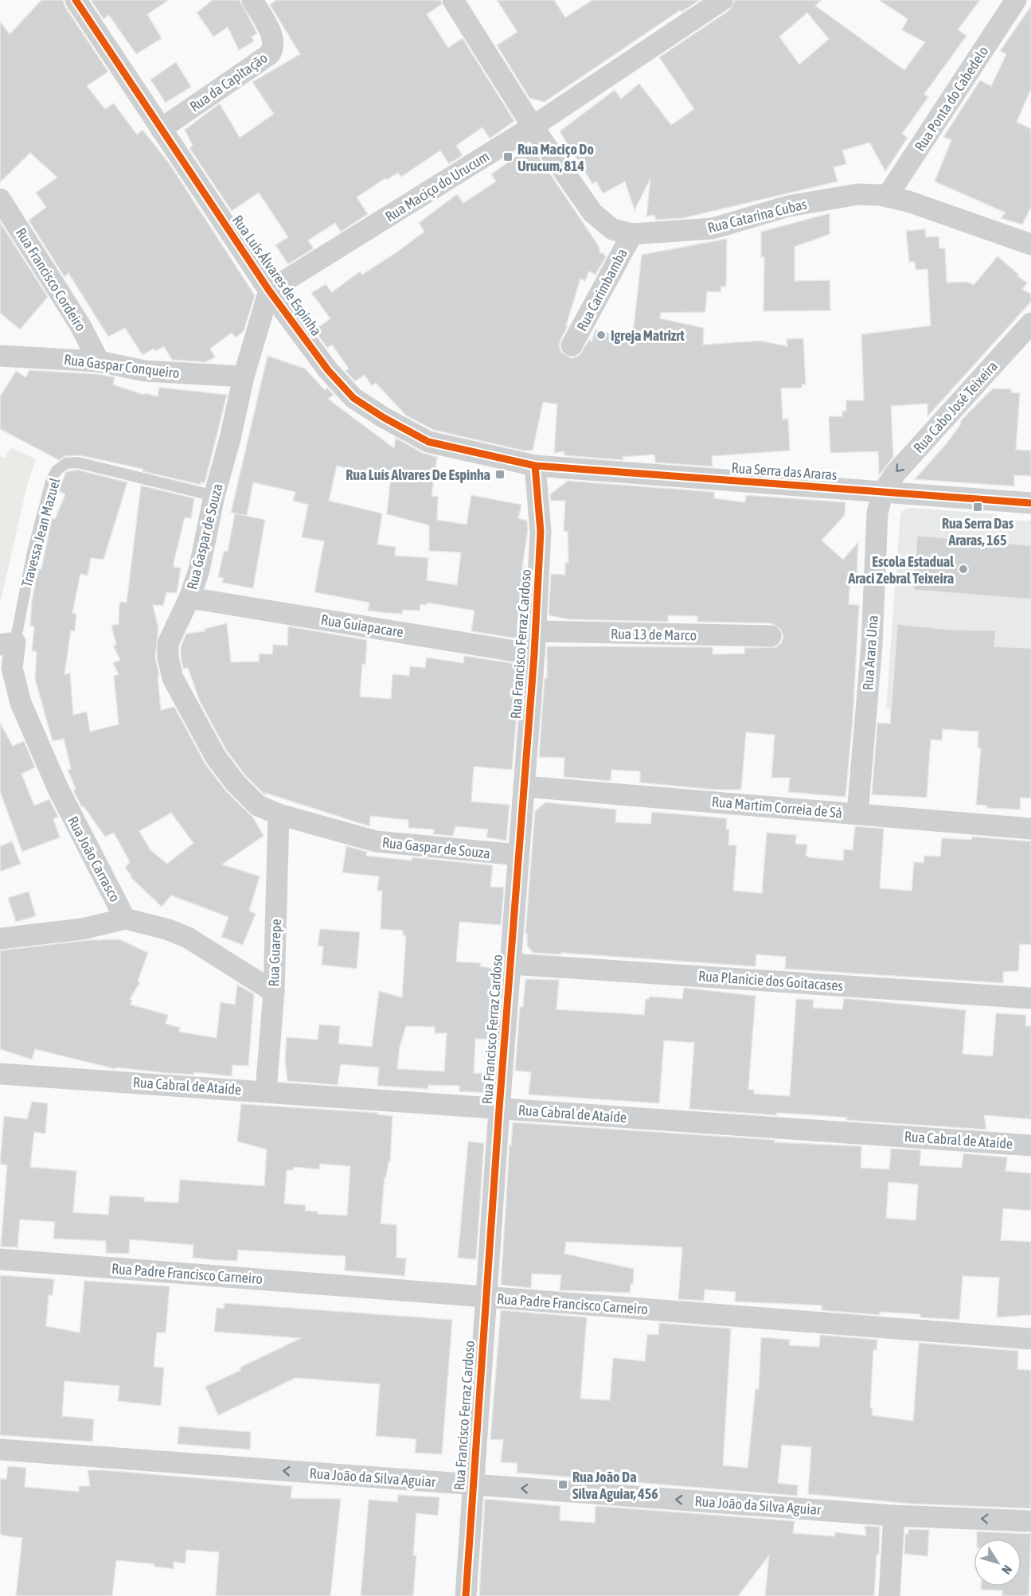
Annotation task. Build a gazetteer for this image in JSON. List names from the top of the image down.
{
  "streets": {
    "street": [
      "Rua da Capitação",
      "Rua Ponta do Cabedelo",
      "Rua Maciço do Urucum",
      "Rua Catarina Cubas",
      "Rua Luís Álvares de Espinha",
      "Rua Francisco Cordeiro",
      "Rua Carimbamba",
      "Rua Gaspar Conqueiro",
      "Rua Cabo José Teixeira",
      "Rua Serra das Araras",
      "Rua Gaspar de Souza",
      "Rua Guiapacare",
      "Rua 13 de Marco",
      "Rua Francisco Ferraz Cardoso",
      "Rua Arara Una",
      "Rua Martim Correia de Sá",
      "Rua João Carrasco",
      "Rua Guarepe",
      "Rua Planície dos Goitacases",
      "Rua Cabral de Ataíde",
      "Rua Padre Francisco Carneiro",
      "Rua João da Silva Aguiar"
    ],
    "lane": ["Travessa Jean Mazuel"]
  },
  "crossings": [
    ["Rua da Capitação", "Rua Luís Álvares de Espinha"],
    ["Rua Ponta do Cabedelo", "Rua Catarina Cubas"],
    ["Rua Maciço do Urucum", "Rua Catarina Cubas"],
    ["Rua Maciço do Urucum", "Rua Luís Álvares de Espinha"],
    ["Rua Maciço do Urucum", "Rua Gaspar de Souza"],
    ["Rua Catarina Cubas", "Rua Carimbamba"],
    ["Rua Luís Álvares de Espinha", "Rua Serra das Araras"],
    ["Rua Luís Álvares de Espinha", "Rua Gaspar de Souza"],
    ["Rua Luís Álvares de Espinha", "Rua Francisco Ferraz Cardoso"],
    ["Rua Francisco Cordeiro", "Rua Gaspar Conqueiro"],
    ["Rua Gaspar Conqueiro", "Rua Gaspar de Souza"],
    ["Rua Cabo José Teixeira", "Rua Serra das Araras"],
    ["Rua Cabo José Teixeira", "Rua Arara Una"],
    ["Rua Serra das Araras", "Rua Francisco Ferraz Cardoso"],
    ["Rua Serra das Araras", "Rua Arara Una"],
    ["Travessa Jean Mazuel", "Rua Gaspar de Souza"],
    ["Travessa Jean Mazuel", "Rua João Carrasco"],
    ["Rua Gaspar de Souza", "Rua Guiapacare"],
    ["Rua Gaspar de Souza", "Rua Francisco Ferraz Cardoso"],
    ["Rua Gaspar de Souza", "Rua Guarepe"],
    ["Rua Guiapacare", "Rua Francisco Ferraz Cardoso"],
    ["Rua 13 de Marco", "Rua Francisco Ferraz Cardoso"],
    ["Rua Francisco Ferraz Cardoso", "Rua Martim Correia de Sá"],
    ["Rua Francisco Ferraz Cardoso", "Rua Planície dos Goitacases"],
    ["Rua Francisco Ferraz Cardoso", "Rua Cabral de Ataíde"],
    ["Rua Francisco Ferraz Cardoso", "Rua Padre Francisco Carneiro"],
    ["Rua Francisco Ferraz Cardoso", "Rua João da Silva Aguiar"],
    ["Rua Arara Una", "Rua Martim Correia de Sá"],
    ["Rua João Carrasco", "Rua Guarepe"],
    ["Rua Guarepe", "Rua Cabral de Ataíde"]
  ],
  "one_way": ["Rua Cabo José Teixeira", "Rua João da Silva Aguiar"],
  "places": {
    "transit": [
      "Rua Maciço Do Urucum, 814",
      "Rua Luís Alvares De Espinha",
      "Rua Serra Das Araras, 165",
      "Rua João Da Silva Aguiar, 456"
    ],
    "other": ["Igreja Matrizrt", "Escola Estadual Araci Zebral Teixeira"]
  },
  "north": "bottom right"
}
